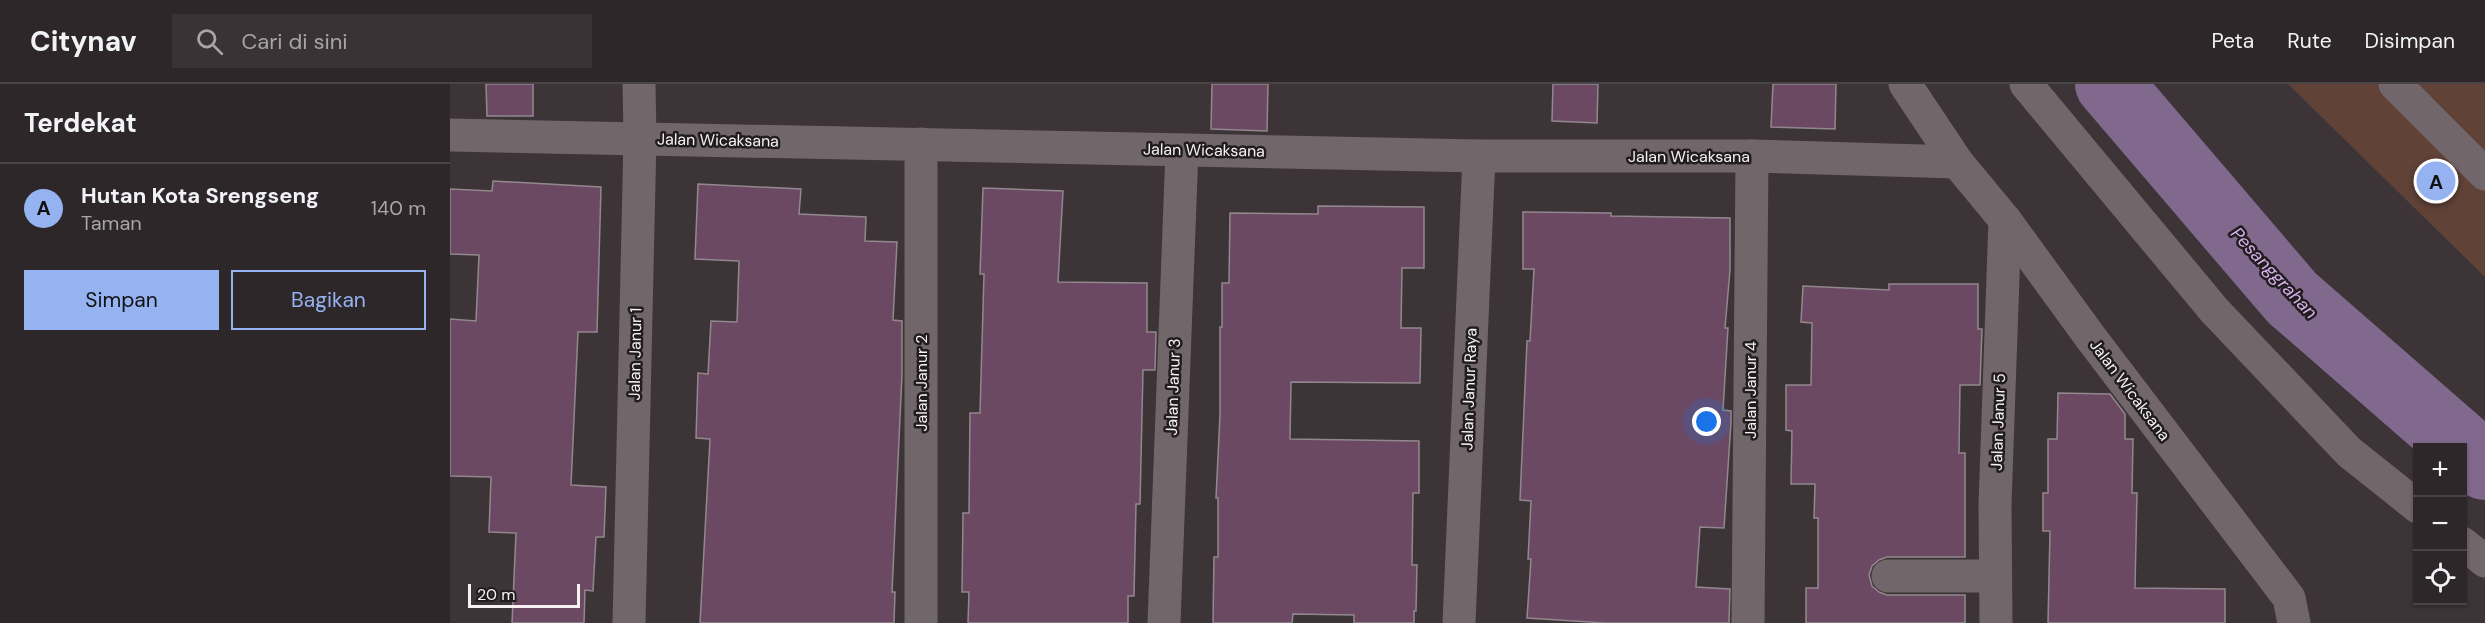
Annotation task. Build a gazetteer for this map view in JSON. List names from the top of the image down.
{
  "streets": {
    "street": [
      "Jalan Wicaksana",
      "Jalan Janur 1",
      "Jalan Janur 2",
      "Jalan Janur 3",
      "Jalan Janur Raya",
      "Jalan Janur 4",
      "Jalan Janur 5"
    ]
  },
  "crossings": [
    ["Jalan Wicaksana", "Jalan Janur 1"],
    ["Jalan Wicaksana", "Jalan Janur 2"],
    ["Jalan Wicaksana", "Jalan Janur 3"],
    ["Jalan Wicaksana", "Jalan Janur Raya"],
    ["Jalan Wicaksana", "Jalan Janur 4"],
    ["Jalan Wicaksana", "Jalan Janur 5"]
  ],
  "water": ["Pesanggrahan"],
  "scale_bar": "20 m",
  "page": {
    "header": "Citynav",
    "search": "Cari di sini",
    "nav": ["Peta", "Rute", "Disimpan"],
    "heading": "Terdekat",
    "pins": "A",
    "list": [
      {
        "mark": "A",
        "name": "Hutan Kota Srengseng",
        "note": "Taman",
        "value": "140 m"
      }
    ],
    "buttons": ["Simpan", "Bagikan"],
    "map_buttons": ["+", "−"],
    "scale": "20 m"
  }
}
